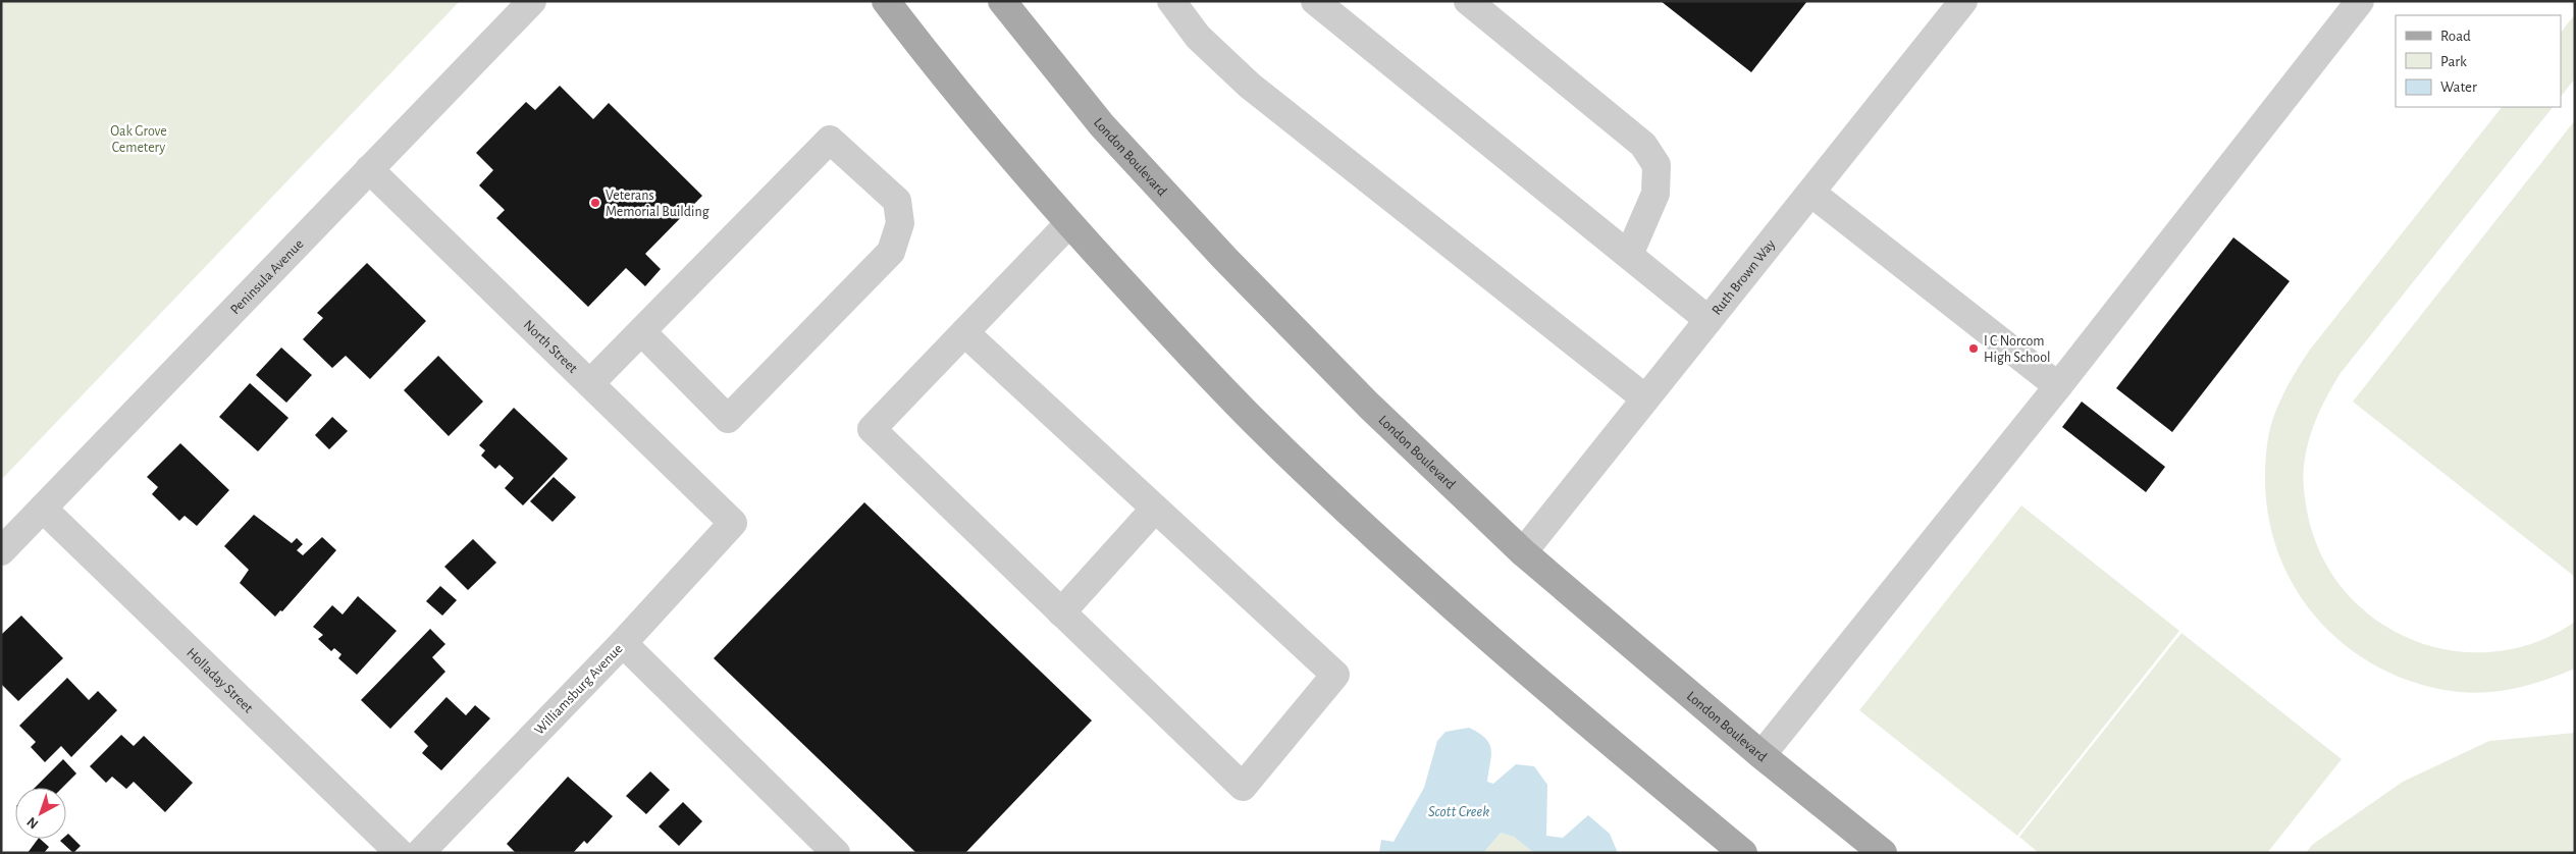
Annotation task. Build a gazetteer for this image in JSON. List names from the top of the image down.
{
  "streets": {
    "main road": ["London Boulevard"],
    "street": [
      "Peninsula Avenue",
      "Ruth Brown Way",
      "North Street",
      "Holladay Street",
      "Williamsburg Avenue"
    ]
  },
  "crossings": [
    ["London Boulevard", "Ruth Brown Way"],
    ["Peninsula Avenue", "North Street"],
    ["Peninsula Avenue", "Holladay Street"],
    ["North Street", "Williamsburg Avenue"]
  ],
  "water": ["Scott Creek"],
  "parks": ["Oak Grove Cemetery"],
  "places": ["Veterans Memorial Building", "I C Norcom High School"],
  "legend": ["Road", "Park", "Water"],
  "north": "bottom left"
}
